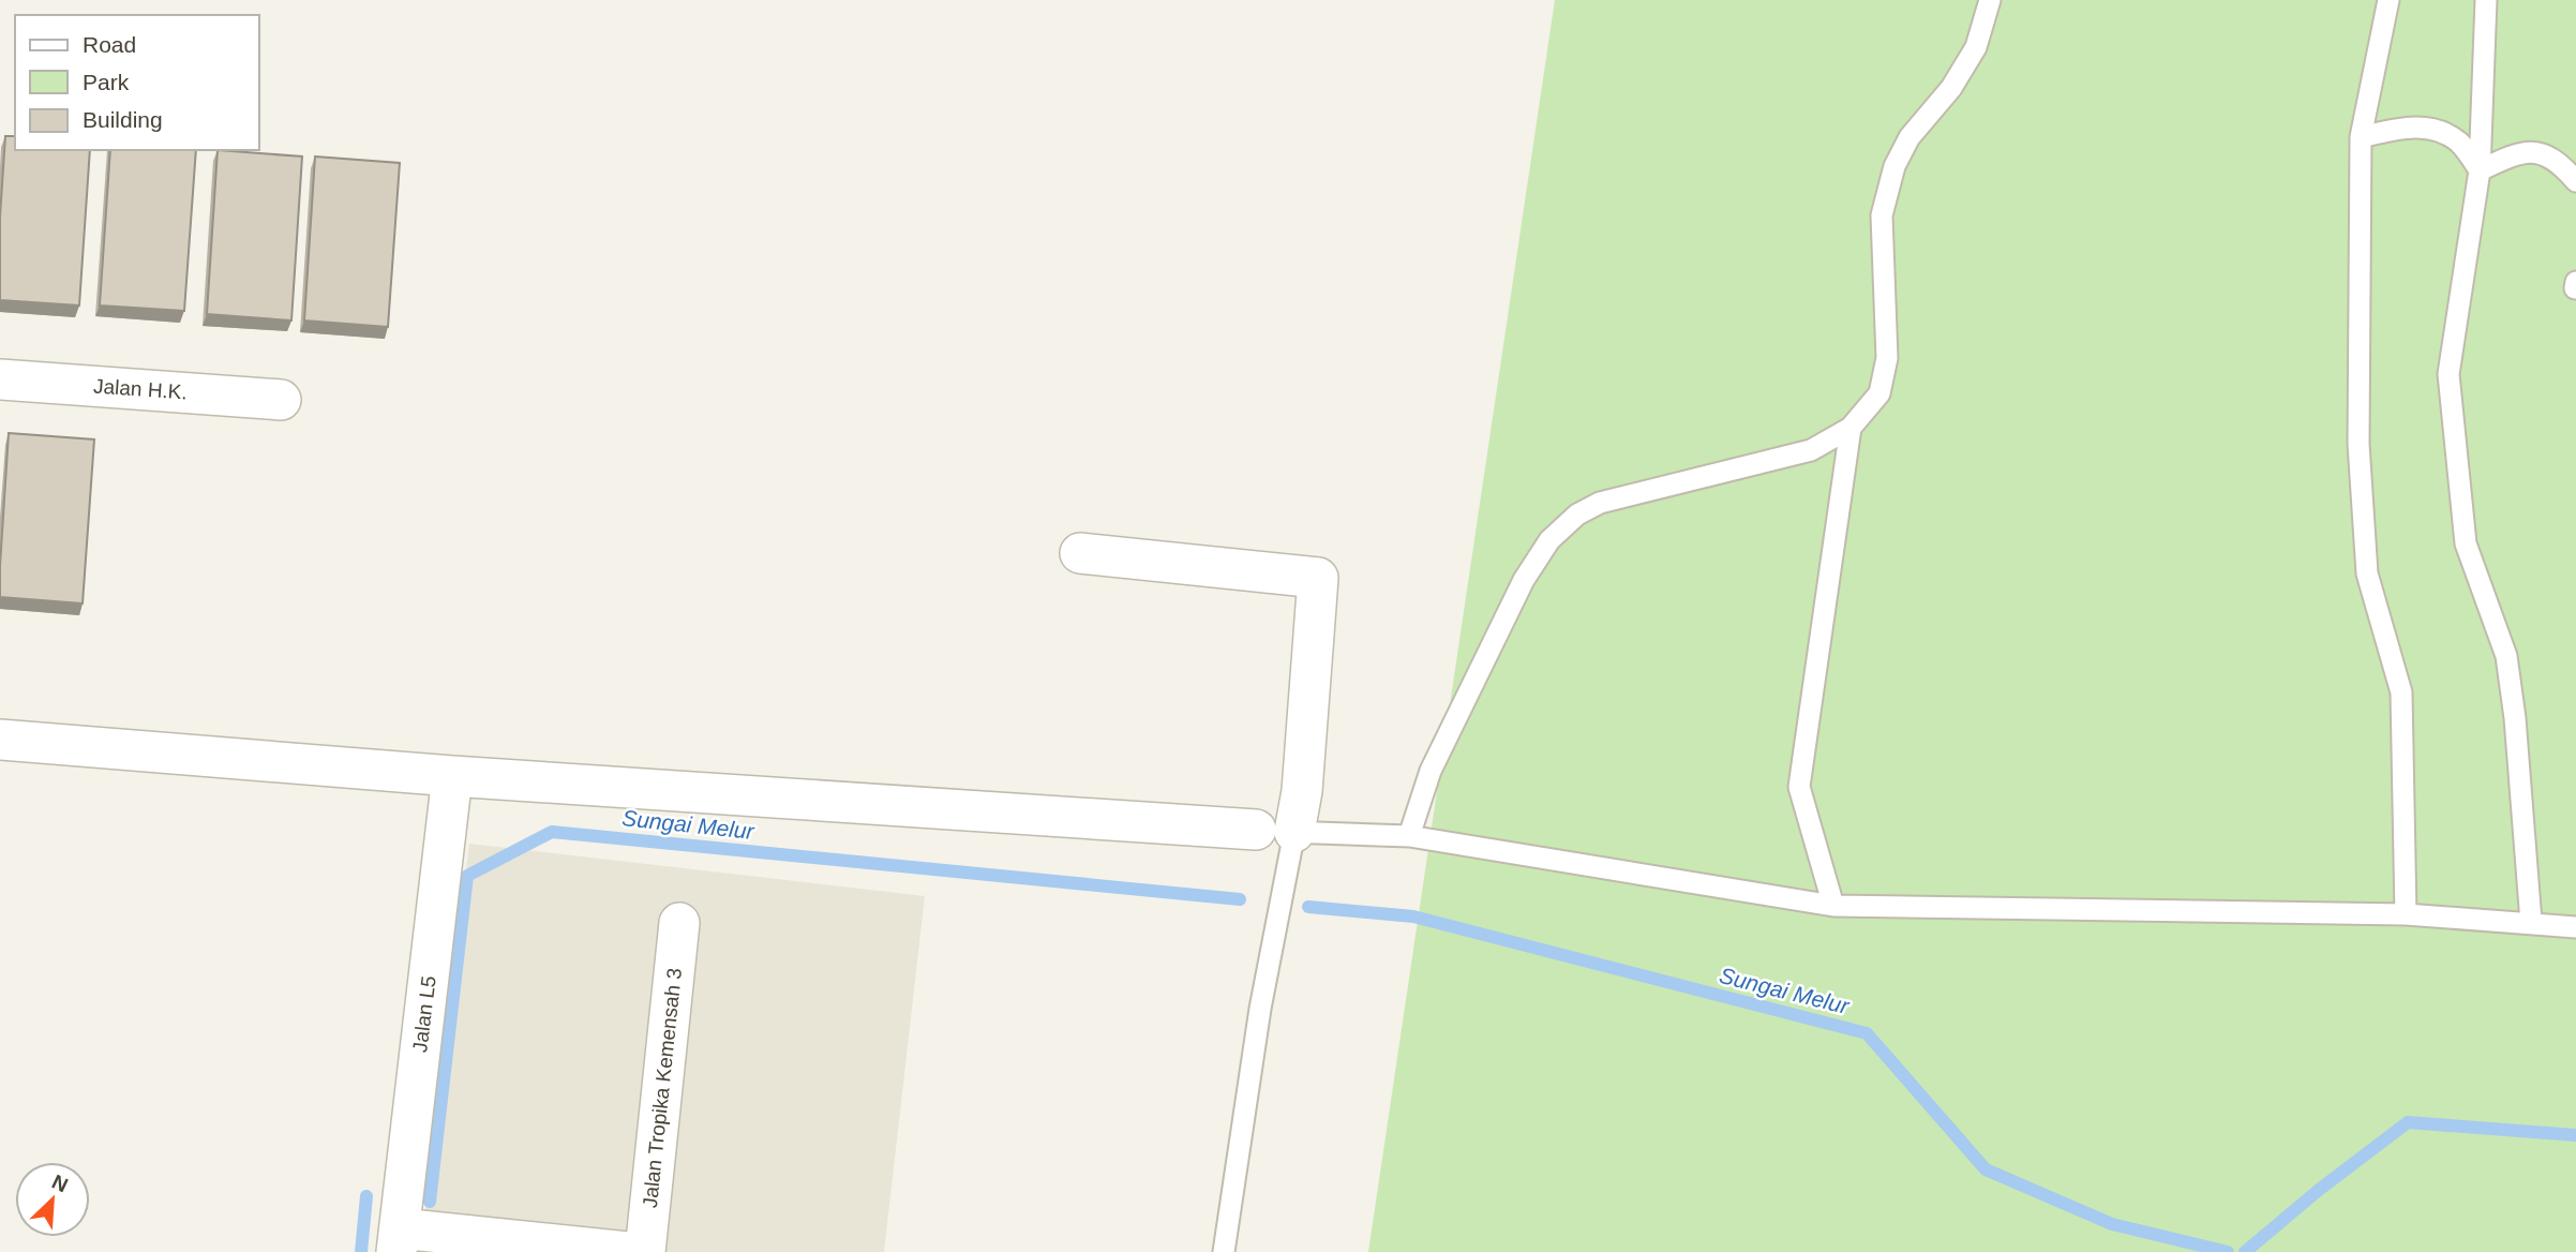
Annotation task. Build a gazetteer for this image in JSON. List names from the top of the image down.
{
  "streets": {
    "street": ["Jalan H.K.", "Jalan L5", "Jalan Tropika Kemensah 3"]
  },
  "water": ["Sungai Melur"],
  "legend": ["Road", "Park", "Building"],
  "north": "top right"
}
